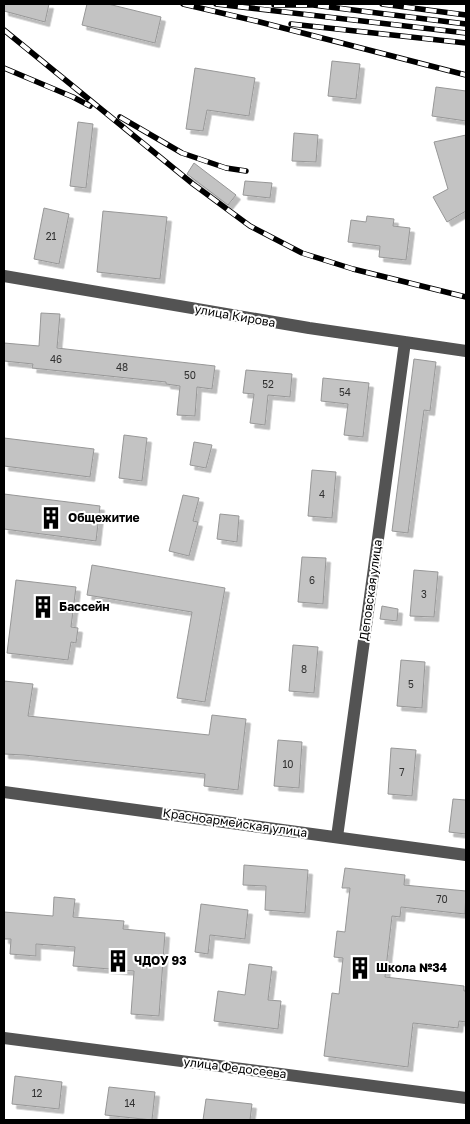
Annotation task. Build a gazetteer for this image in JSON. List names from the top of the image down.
{
  "streets": {
    "street": [
      "улица Кирова",
      "Деповская улица",
      "Красноармейская улица",
      "улица Федосеева"
    ]
  },
  "crossings": [
    ["улица Кирова", "Деповская улица"],
    ["Деповская улица", "Красноармейская улица"]
  ],
  "places": {
    "building": [
      "Общежитие",
      "Бассейн",
      "ЧДОУ 93",
      "Школа №34"
    ]
  },
  "house_numbers": [
    "21",
    "46",
    "48",
    "50",
    "52",
    "54",
    "4",
    "6",
    "3",
    "8",
    "5",
    "10",
    "7",
    "70",
    "12",
    "14"
  ]
}
